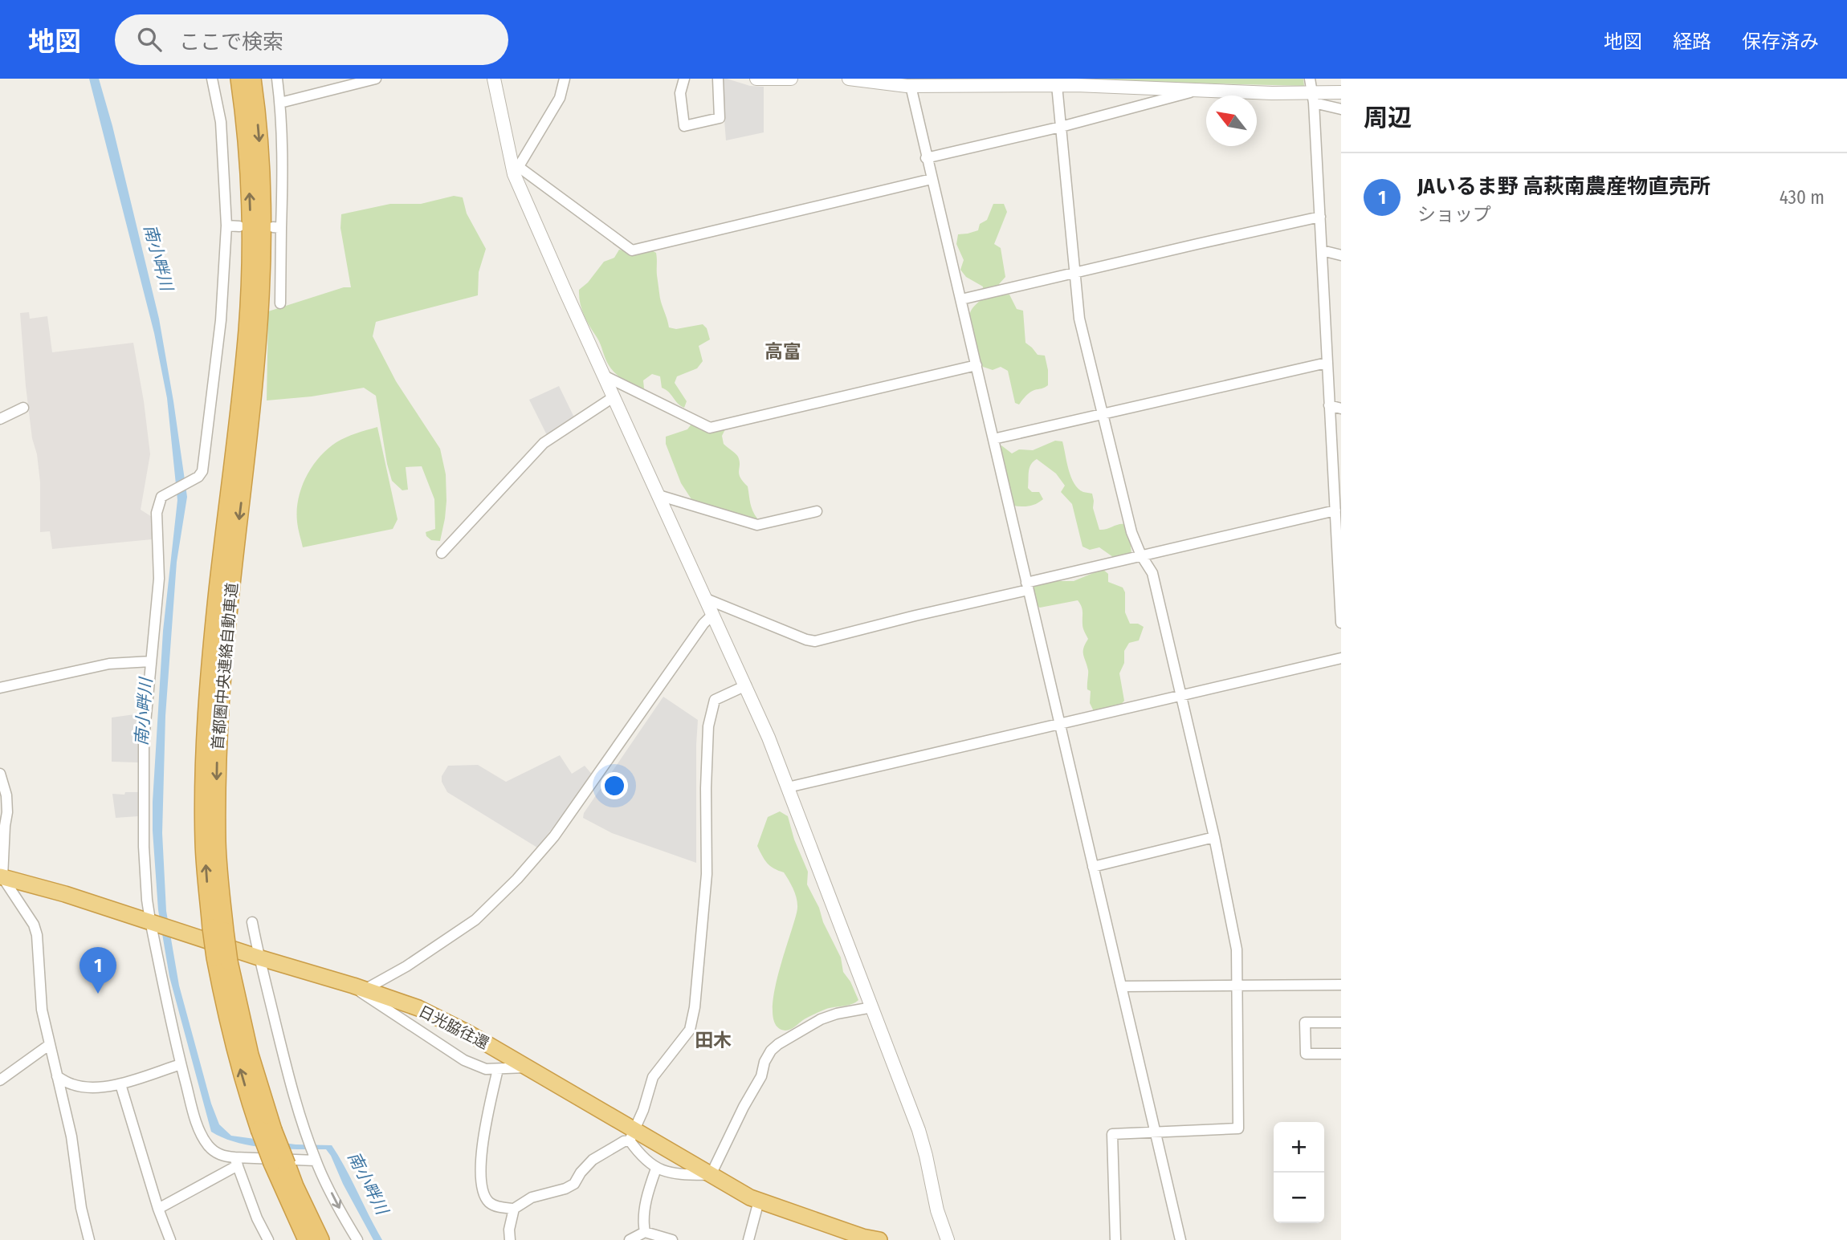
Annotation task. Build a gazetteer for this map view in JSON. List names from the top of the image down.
{
  "streets": {
    "highway": ["首都圏中央連絡自動車道", "日光脇往還"]
  },
  "districts": ["高富", "田木"],
  "water": ["南小畔川"],
  "north": "top left",
  "page": {
    "header": "地図",
    "search": "ここで検索",
    "nav": ["地図", "経路", "保存済み"],
    "heading": "周辺",
    "list": [
      {
        "mark": "1",
        "name": "JAいるま野 高萩南農産物直売所",
        "note": "ショップ",
        "value": "430 m"
      }
    ],
    "pins": "1",
    "map_buttons": ["+", "−"]
  }
}
